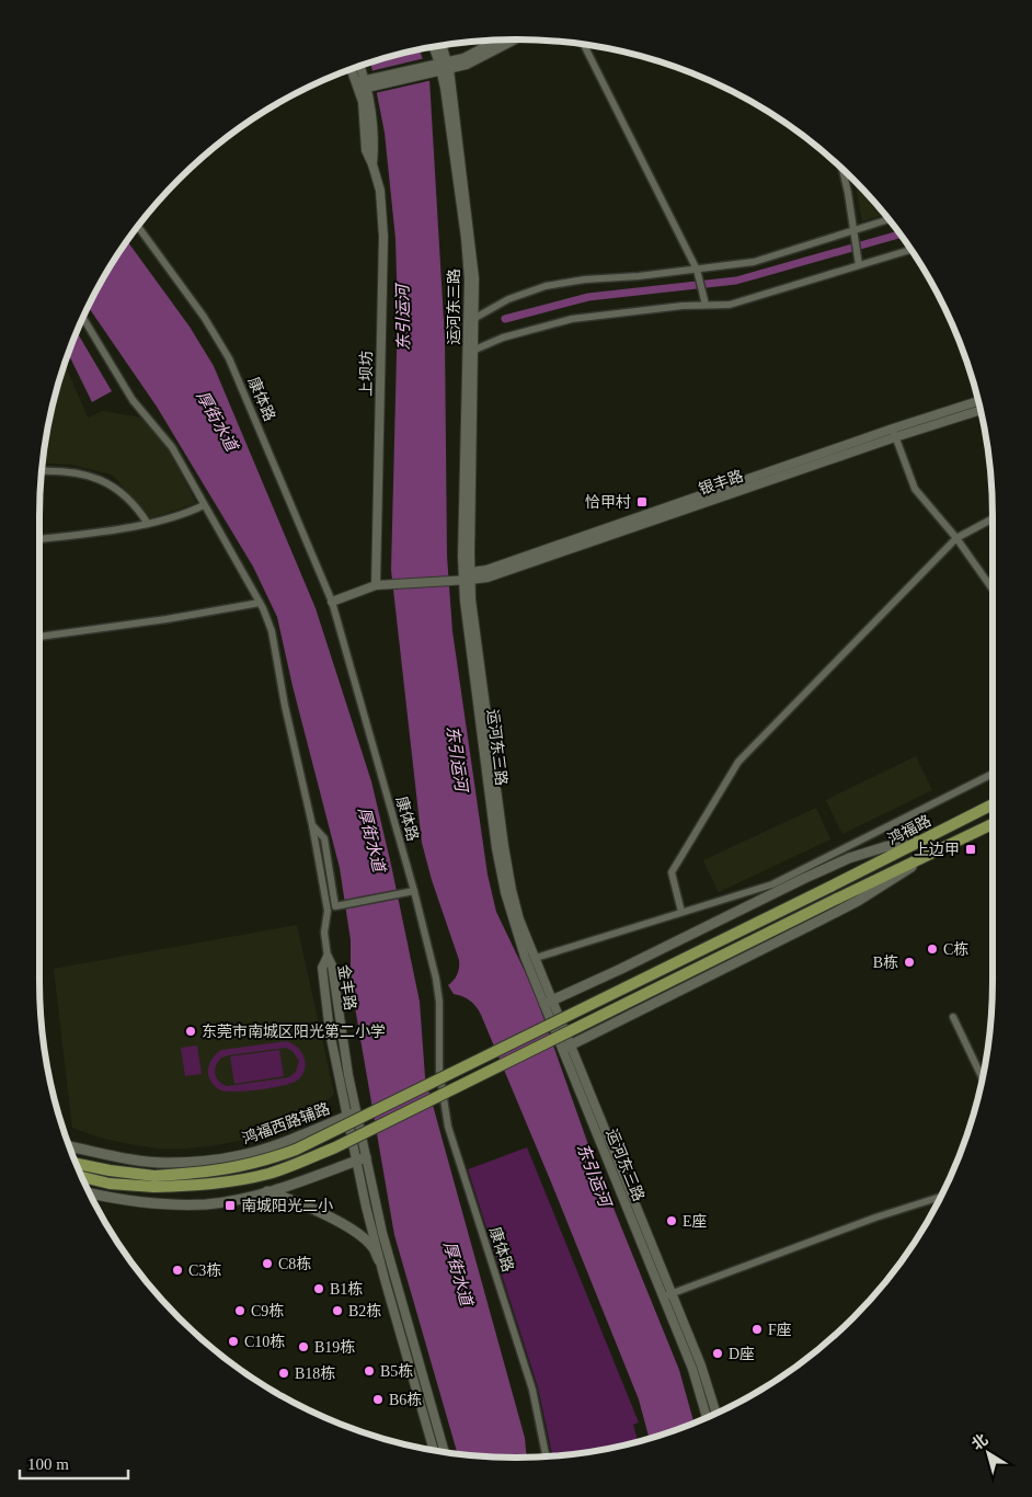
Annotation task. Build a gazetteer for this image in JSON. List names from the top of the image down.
{
  "streets": {
    "main road": ["鸿福路", "鸿福西路辅路"],
    "street": [
      "运河东三路",
      "上坝坊",
      "康体路",
      "银丰路",
      "金丰路"
    ]
  },
  "crossings": [
    ["运河东三路", "银丰路"],
    ["上坝坊", "银丰路"],
    ["康体路", "银丰路"],
    ["金丰路", "鸿福西路辅路"]
  ],
  "water": ["东引运河", "厚街水道"],
  "places": {
    "transit": ["恰甲村", "上边甲", "南城阳光二小"],
    "other": [
      "C栋",
      "B栋",
      "东莞市南城区阳光第二小学",
      "E座",
      "C8栋",
      "C3栋",
      "B1栋",
      "C9栋",
      "B2栋",
      "F座",
      "C10栋",
      "B19栋",
      "D座",
      "B5栋",
      "B18栋",
      "B6栋"
    ]
  },
  "scale_bar": "100 m",
  "north": "top left"
}
